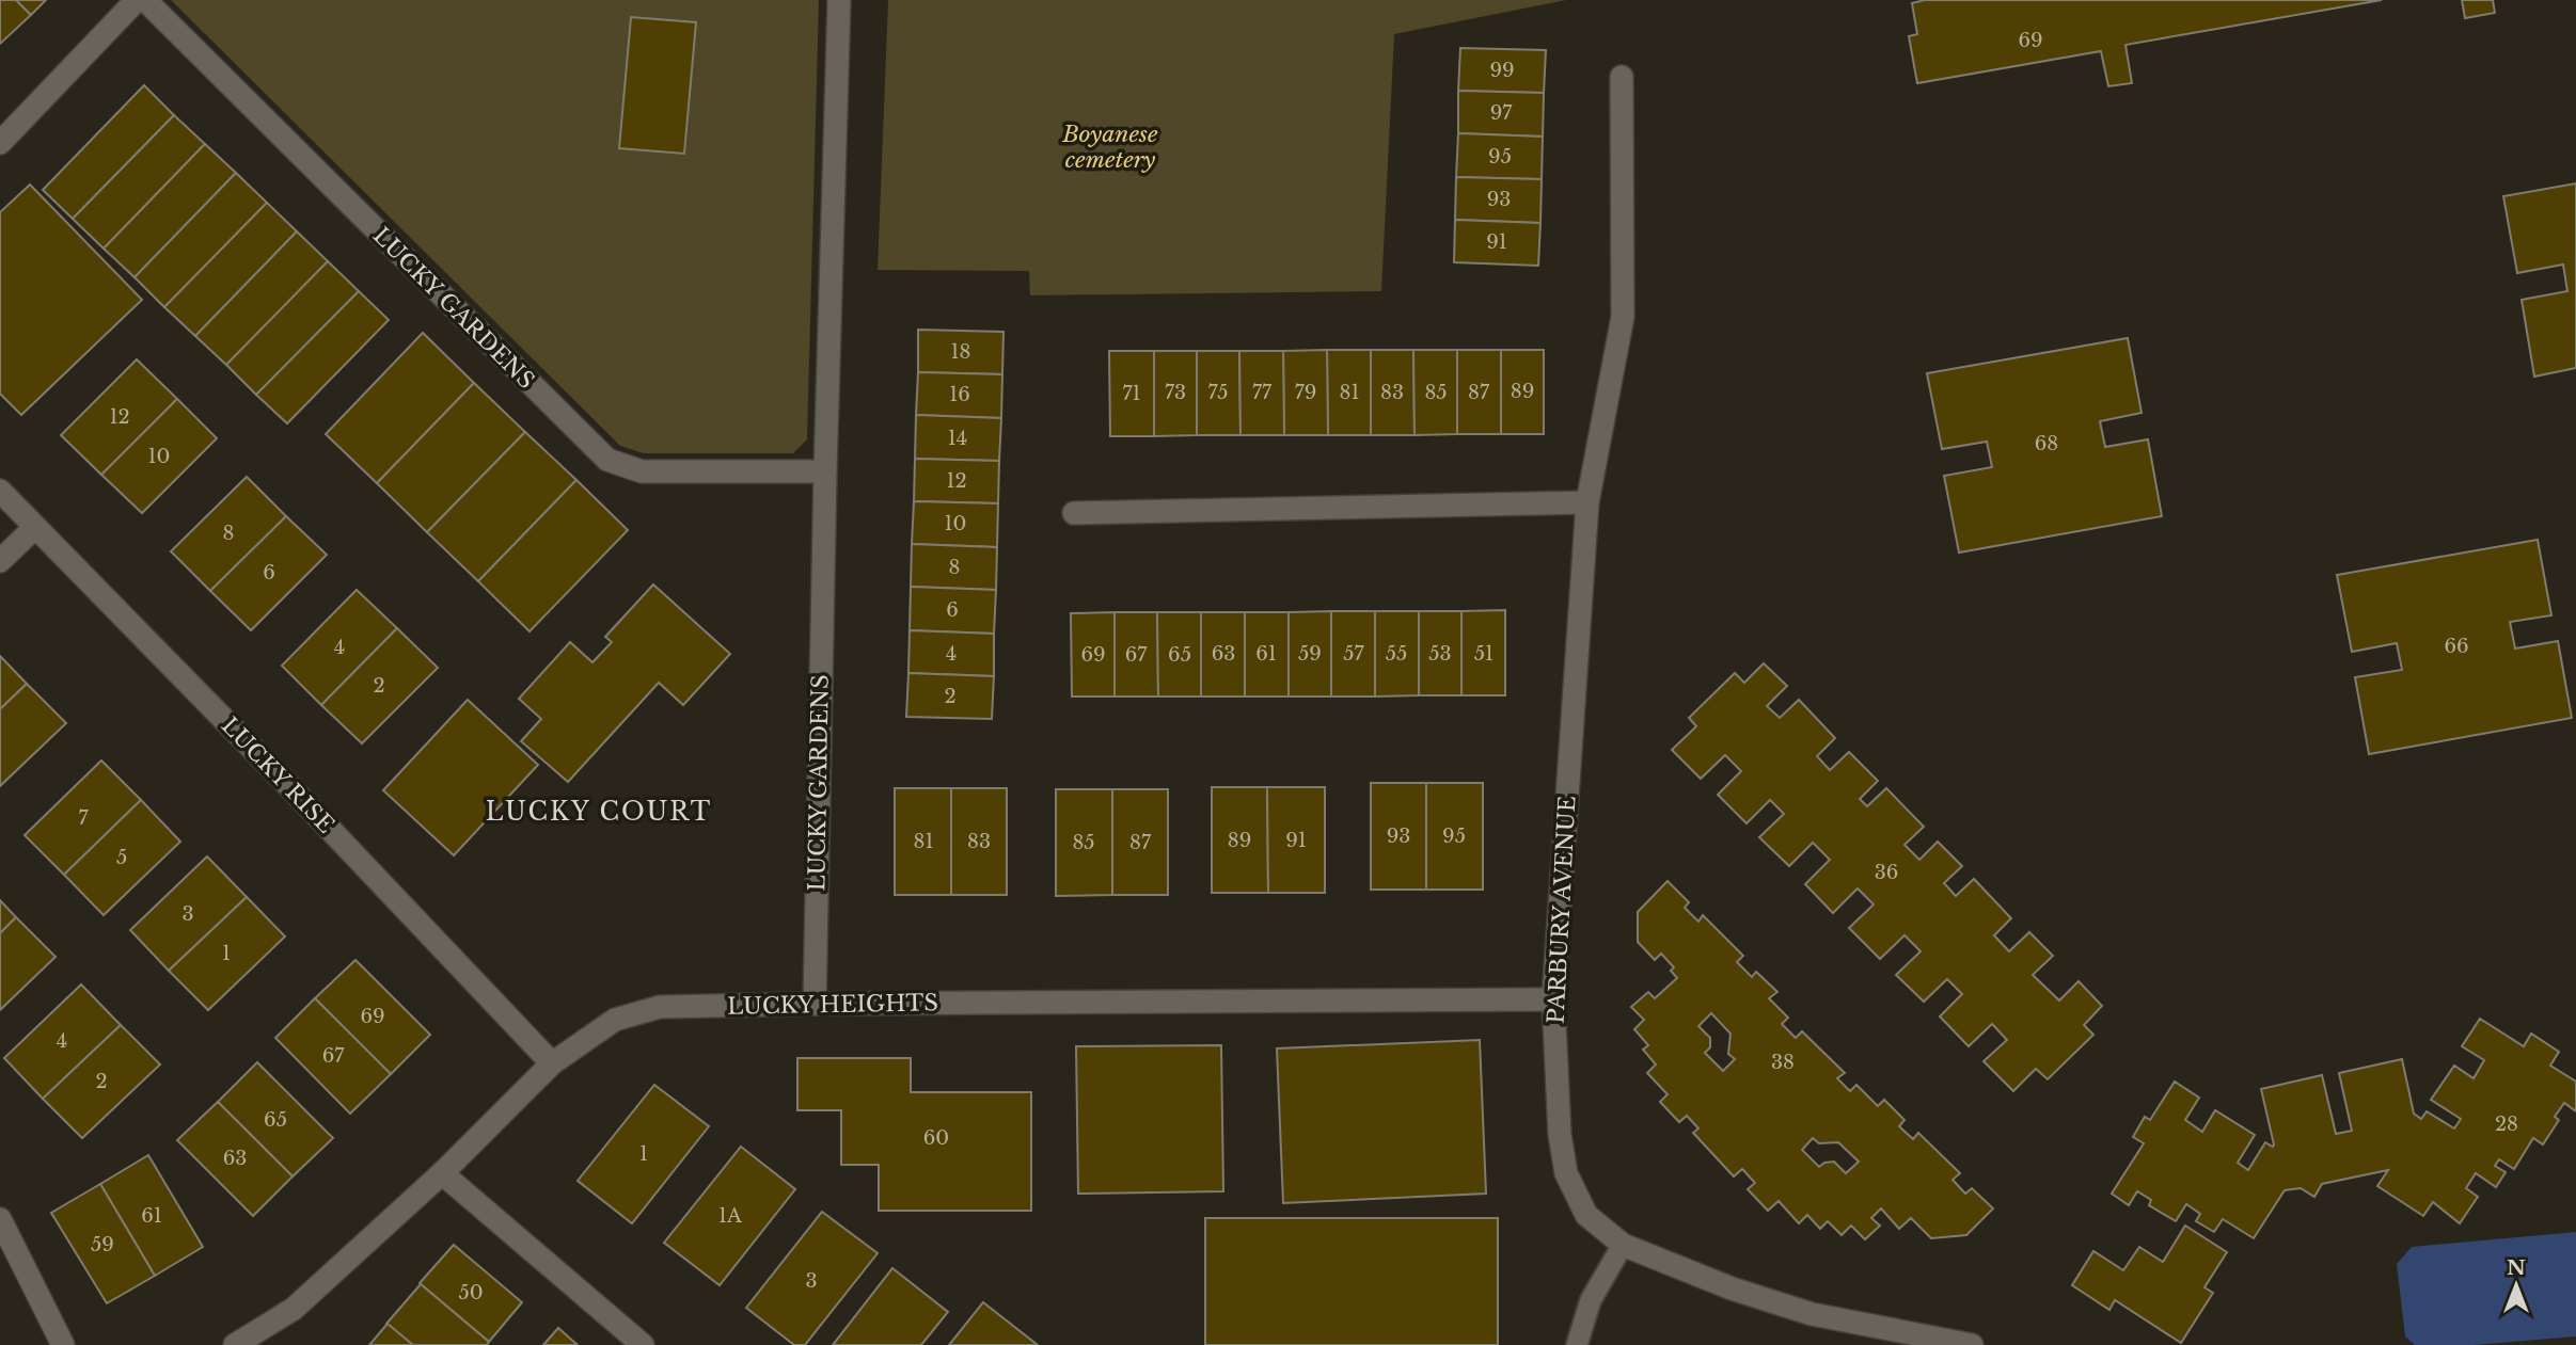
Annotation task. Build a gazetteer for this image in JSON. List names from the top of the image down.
{
  "streets": {
    "street": [
      "LUCKY GARDENS",
      "LUCKY RISE",
      "PARBURY AVENUE",
      "LUCKY HEIGHTS"
    ]
  },
  "crossings": [
    ["LUCKY GARDENS", "LUCKY HEIGHTS"],
    ["LUCKY RISE", "LUCKY HEIGHTS"],
    ["PARBURY AVENUE", "LUCKY HEIGHTS"]
  ],
  "districts": ["LUCKY COURT"],
  "parks": ["Boyanese cemetery"],
  "house_numbers": [
    "69",
    "99",
    "97",
    "95",
    "93",
    "91",
    "18",
    "89",
    "73",
    "75",
    "77",
    "79",
    "81",
    "83",
    "85",
    "87",
    "71",
    "16",
    "12",
    "14",
    "68",
    "10",
    "12",
    "10",
    "8",
    "8",
    "6",
    "6",
    "66",
    "4",
    "4",
    "63",
    "61",
    "59",
    "57",
    "55",
    "53",
    "51",
    "69",
    "67",
    "65",
    "2",
    "2",
    "7",
    "93",
    "95",
    "89",
    "91",
    "81",
    "83",
    "85",
    "87",
    "5",
    "36",
    "3",
    "1",
    "69",
    "4",
    "67",
    "38",
    "2",
    "65",
    "28",
    "60",
    "1",
    "63",
    "61",
    "1A",
    "59",
    "3",
    "50"
  ],
  "north": "top"
}
